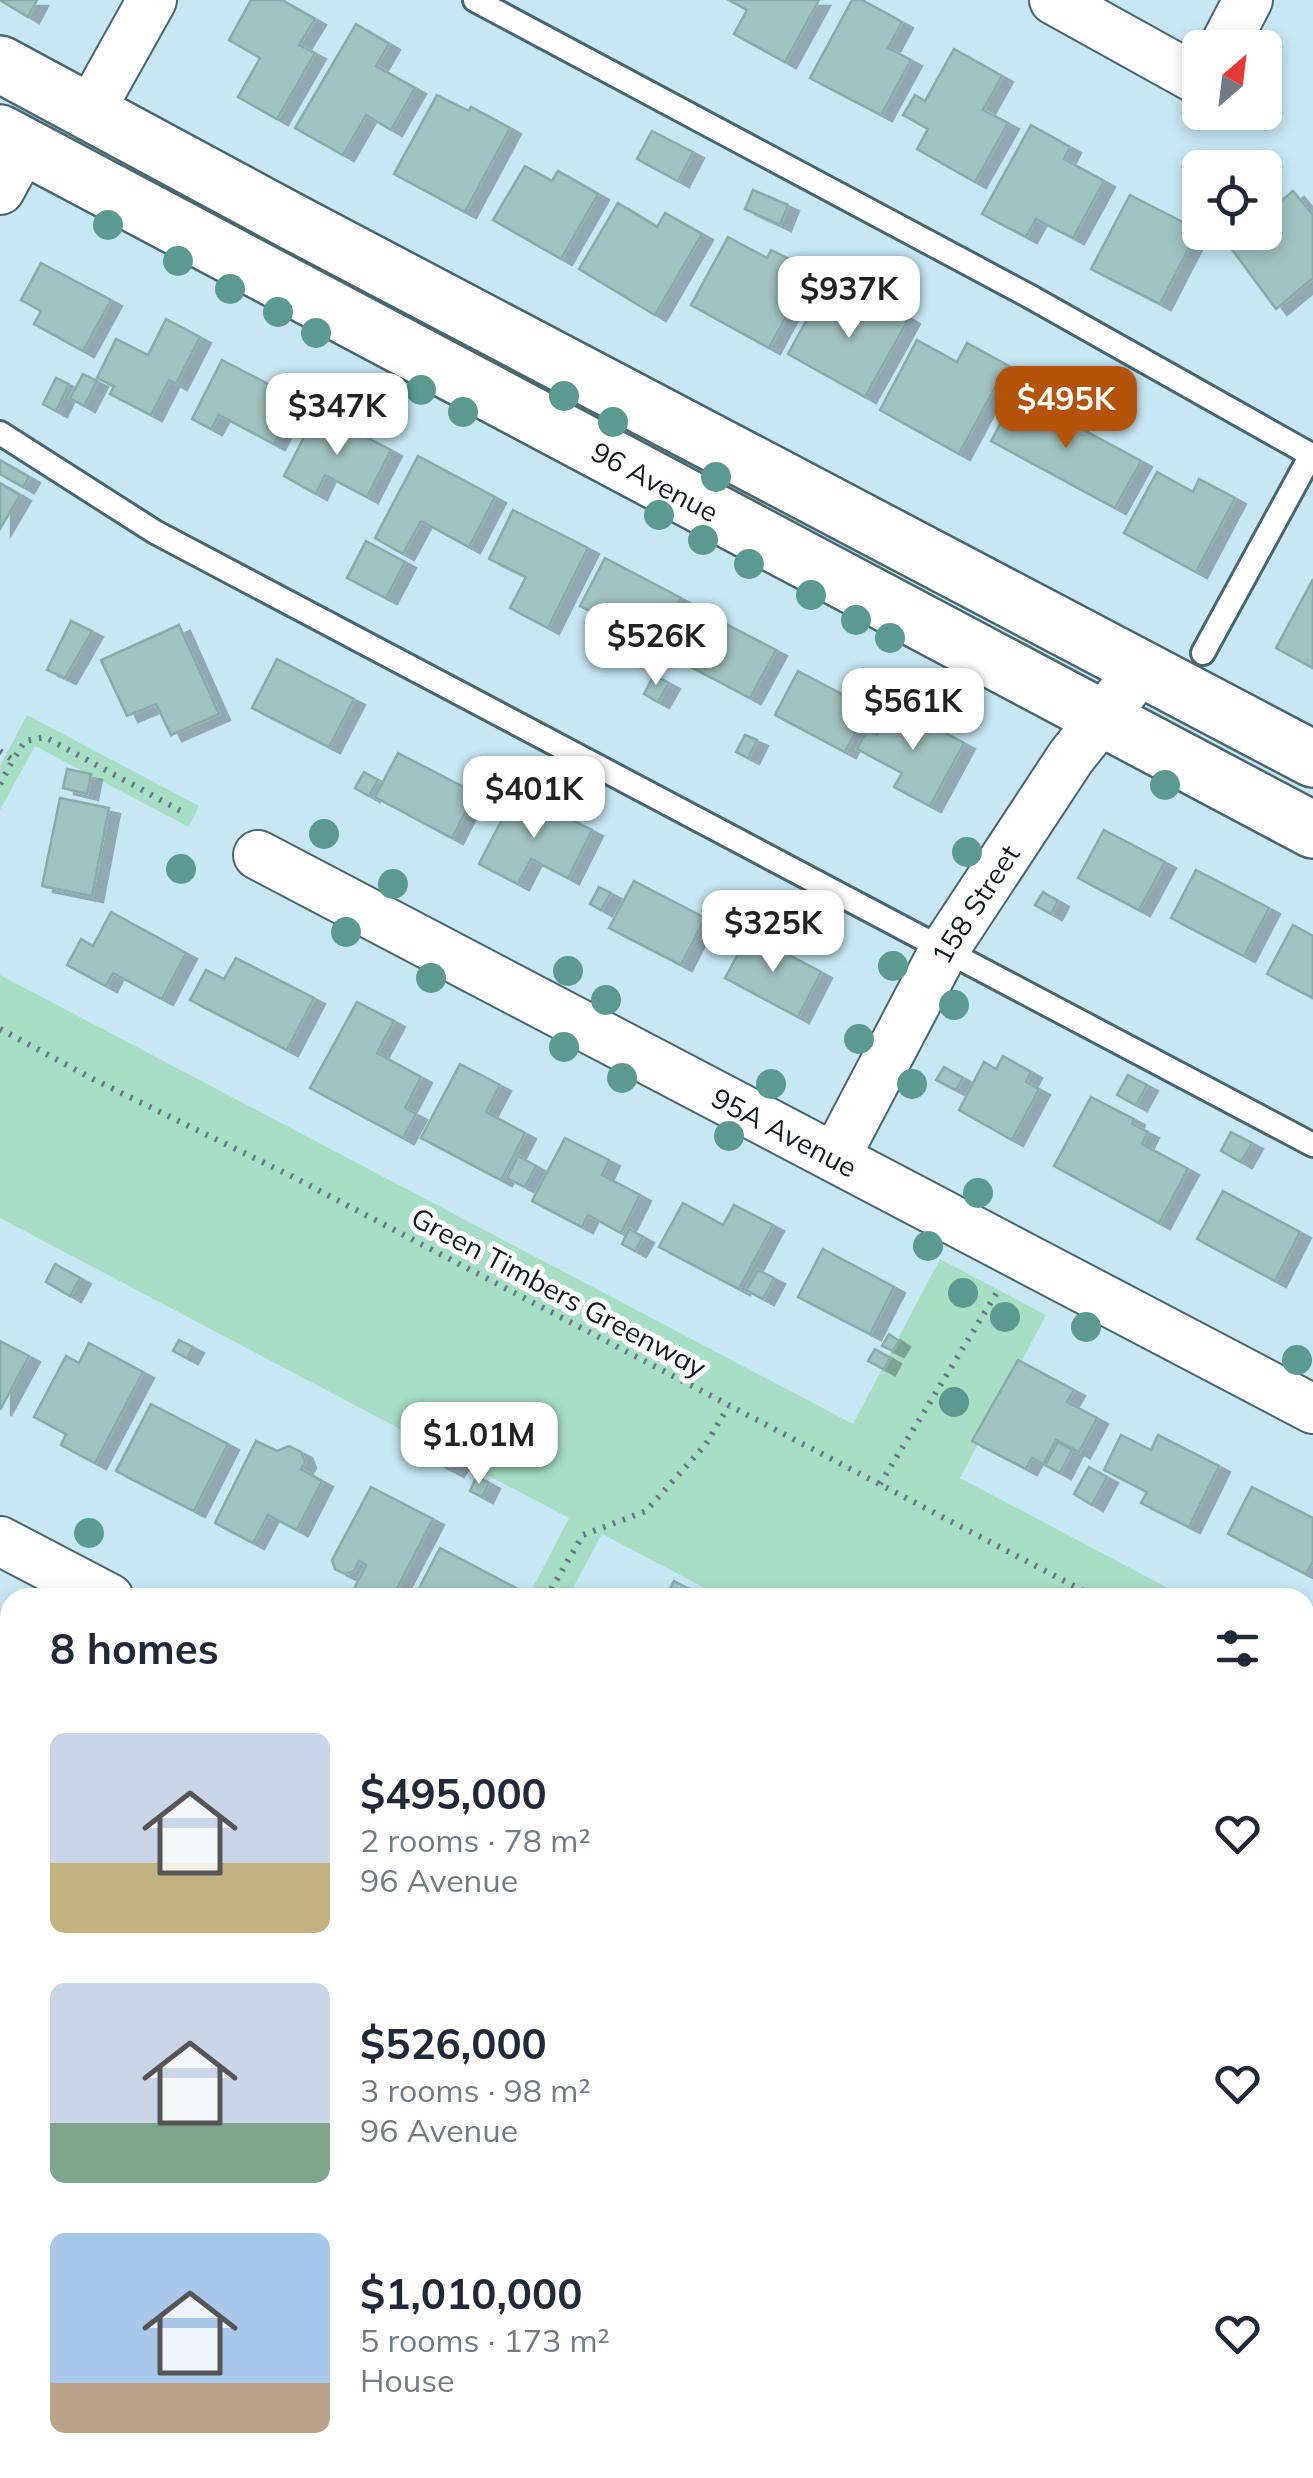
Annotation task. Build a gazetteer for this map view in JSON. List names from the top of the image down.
{
  "streets": {
    "main road": ["96 Avenue"],
    "street": ["158 Street", "95A Avenue"],
    "path": ["Green Timbers Greenway"]
  },
  "crossings": [
    ["96 Avenue", "158 Street"],
    ["158 Street", "95A Avenue"]
  ],
  "north": "top right",
  "page": {
    "price": [
      "$937K",
      "$495K",
      "$347K",
      "$526K",
      "$561K",
      "$401K",
      "$325K",
      "$1.01M"
    ],
    "heading": "8 homes",
    "list": [
      {
        "name": "$495,000",
        "note": "2 rooms · 78 m² · 96 Avenue"
      },
      {
        "name": "$526,000",
        "note": "3 rooms · 98 m² · 96 Avenue"
      },
      {
        "name": "$1,010,000",
        "note": "5 rooms · 173 m² · House"
      }
    ]
  }
}
